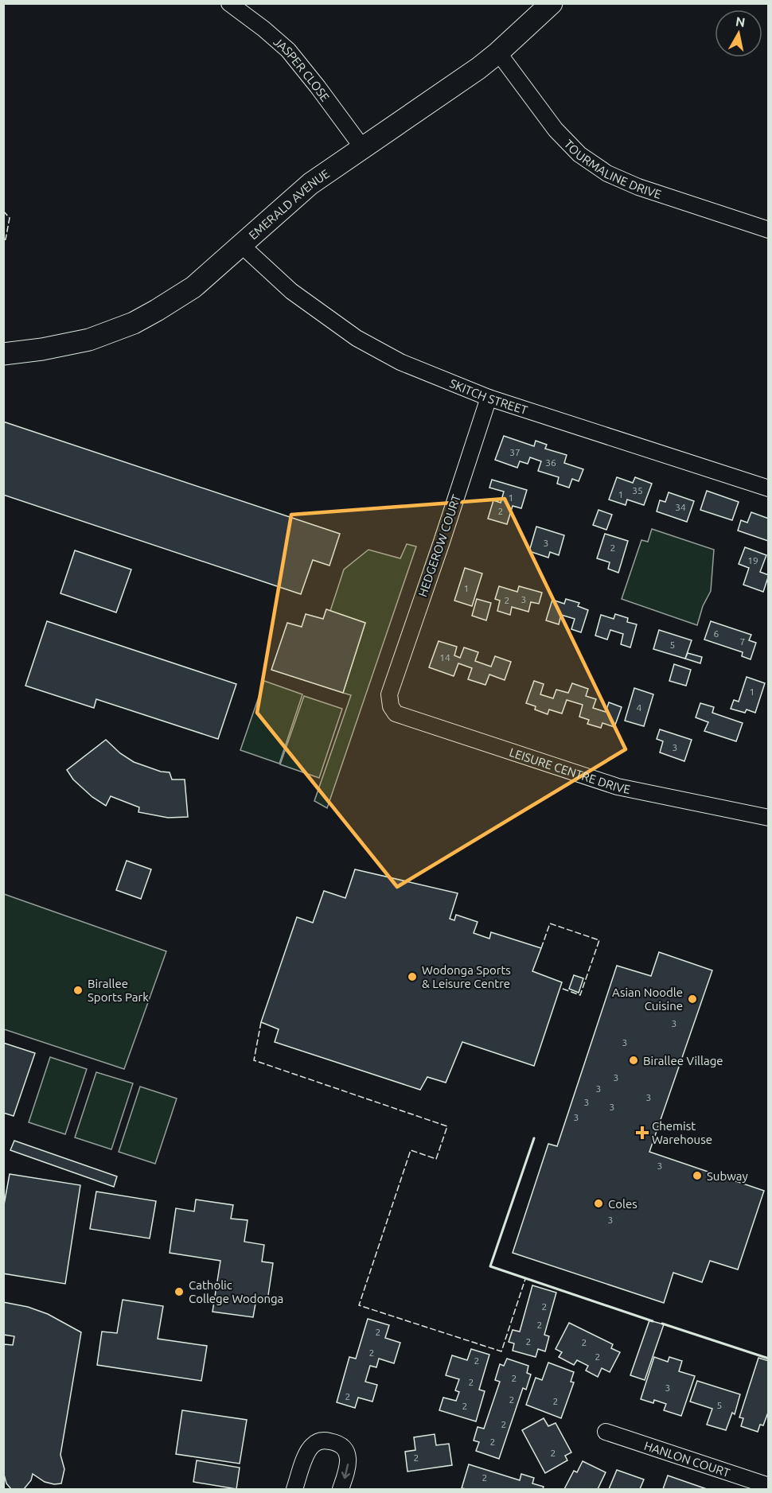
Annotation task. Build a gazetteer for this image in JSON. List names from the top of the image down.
{
  "streets": {
    "street": [
      "JASPER CLOSE",
      "TOURMALINE DRIVE",
      "EMERALD AVENUE",
      "SKITCH STREET",
      "HEDGEROW COURT",
      "LEISURE CENTRE DRIVE",
      "HANLON COURT"
    ]
  },
  "crossings": [
    ["JASPER CLOSE", "EMERALD AVENUE"],
    ["TOURMALINE DRIVE", "EMERALD AVENUE"],
    ["EMERALD AVENUE", "SKITCH STREET"],
    ["SKITCH STREET", "HEDGEROW COURT"],
    ["HEDGEROW COURT", "LEISURE CENTRE DRIVE"]
  ],
  "places": {
    "other": [
      "Wodonga Sports & Leisure Centre",
      "Birallee Sports Park",
      "Asian Noodle Cuisine",
      "Birallee Village",
      "Subway",
      "Coles",
      "Catholic College Wodonga"
    ],
    "health": ["Chemist Warehouse"]
  },
  "house_numbers": [
    "37",
    "36",
    "35",
    "1",
    "1",
    "34",
    "2",
    "3",
    "2",
    "19",
    "1",
    "3",
    "2",
    "6",
    "7",
    "5",
    "14",
    "1",
    "4",
    "3",
    "3",
    "3",
    "3",
    "3",
    "3",
    "3",
    "3",
    "3",
    "3",
    "3",
    "2",
    "2",
    "2",
    "2",
    "2",
    "2",
    "2",
    "2",
    "2",
    "2",
    "3",
    "2",
    "2",
    "2",
    "5",
    "2",
    "2",
    "2",
    "2",
    "2",
    "2"
  ],
  "north": "top"
}
